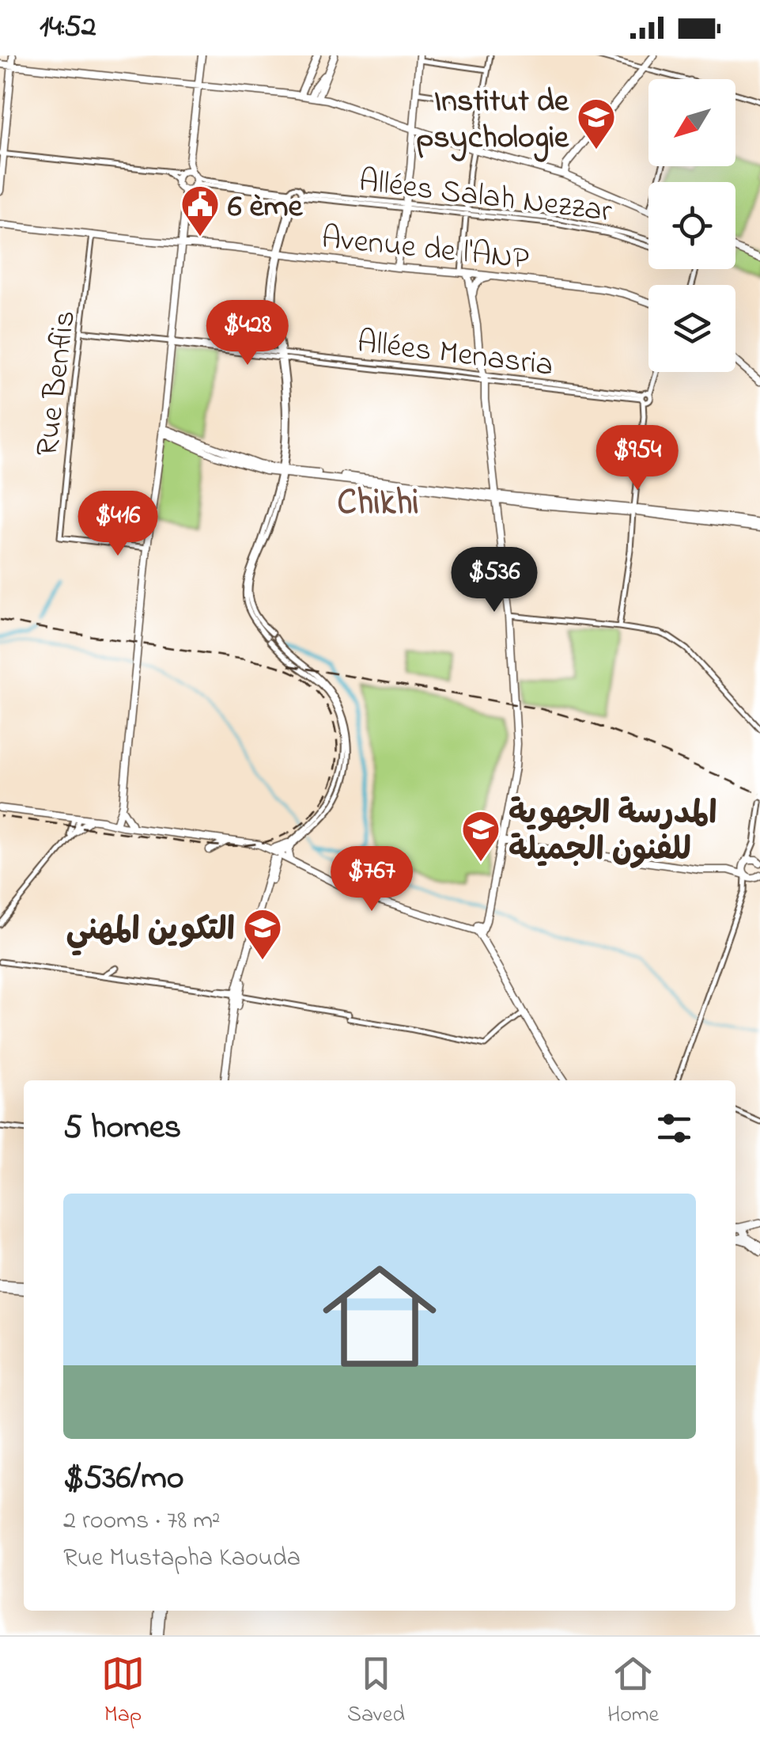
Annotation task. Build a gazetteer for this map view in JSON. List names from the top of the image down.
{
  "streets": {
    "main road": ["Avenue de l'ANP"],
    "street": ["Allées Salah Nezzar", "Allées Menasria", "Rue Benflis"]
  },
  "crossings": [
    ["Avenue de l'ANP", "Rue Benflis"]
  ],
  "districts": ["Chikhi"],
  "places": {
    "school or university": ["Institut de psychologie", "المدرسة الجهوية للفنون الجميلة", "التكوين المهني"],
    "public building": ["6 ème"]
  },
  "north": "bottom left",
  "page": {
    "status": "14:52",
    "price": [
      "$428",
      "$954",
      "$416",
      "$536",
      "$767"
    ],
    "heading": "5 homes",
    "list": [
      {
        "name": "$536/mo",
        "note": "2 rooms · 78 m² · Rue Mustapha Kaouda"
      }
    ],
    "tabs": ["Map", "Saved", "Home"]
  }
}
